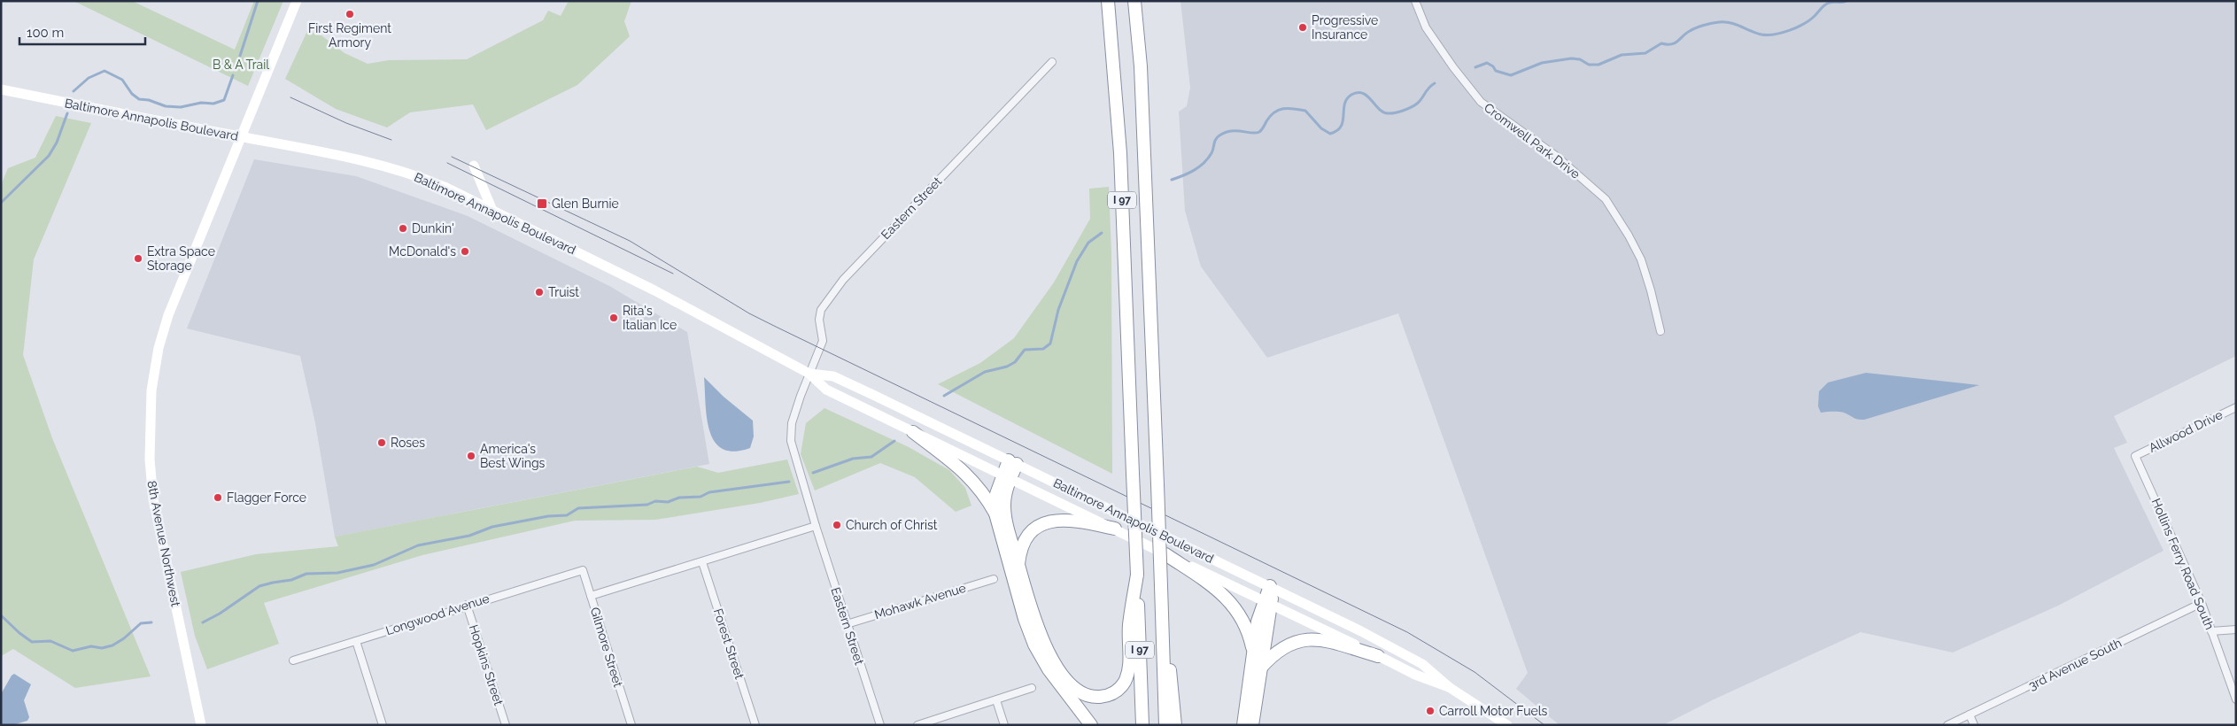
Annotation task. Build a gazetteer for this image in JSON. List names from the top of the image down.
{
  "streets": {
    "highway": ["I 97"],
    "main road": ["Baltimore Annapolis Boulevard", "8th Avenue Northwest"],
    "street": [
      "Cromwell Park Drive",
      "Eastern Street",
      "Allwood Drive",
      "Hollins Ferry Road South",
      "Mohawk Avenue",
      "Longwood Avenue",
      "Forest Street",
      "Gilmore Street",
      "3rd Avenue South",
      "Hopkins Street"
    ]
  },
  "crossings": [
    ["Baltimore Annapolis Boulevard", "Eastern Street"],
    ["Baltimore Annapolis Boulevard", "8th Avenue Northwest"],
    ["Eastern Street", "Mohawk Avenue"],
    ["Allwood Drive", "Hollins Ferry Road South"],
    ["Hollins Ferry Road South", "3rd Avenue South"],
    ["Longwood Avenue", "Gilmore Street"],
    ["Longwood Avenue", "Hopkins Street"]
  ],
  "parks": ["B & A Trail"],
  "places": {
    "other": [
      "First Regiment Armory",
      "Progressive Insurance",
      "Dunkin'",
      "McDonald's",
      "Extra Space Storage",
      "Truist",
      "Rita's Italian Ice",
      "Roses",
      "America's Best Wings",
      "Flagger Force",
      "Church of Christ",
      "Carroll Motor Fuels"
    ],
    "transit": ["Glen Burnie"]
  },
  "scale_bar": "100 m"
}
